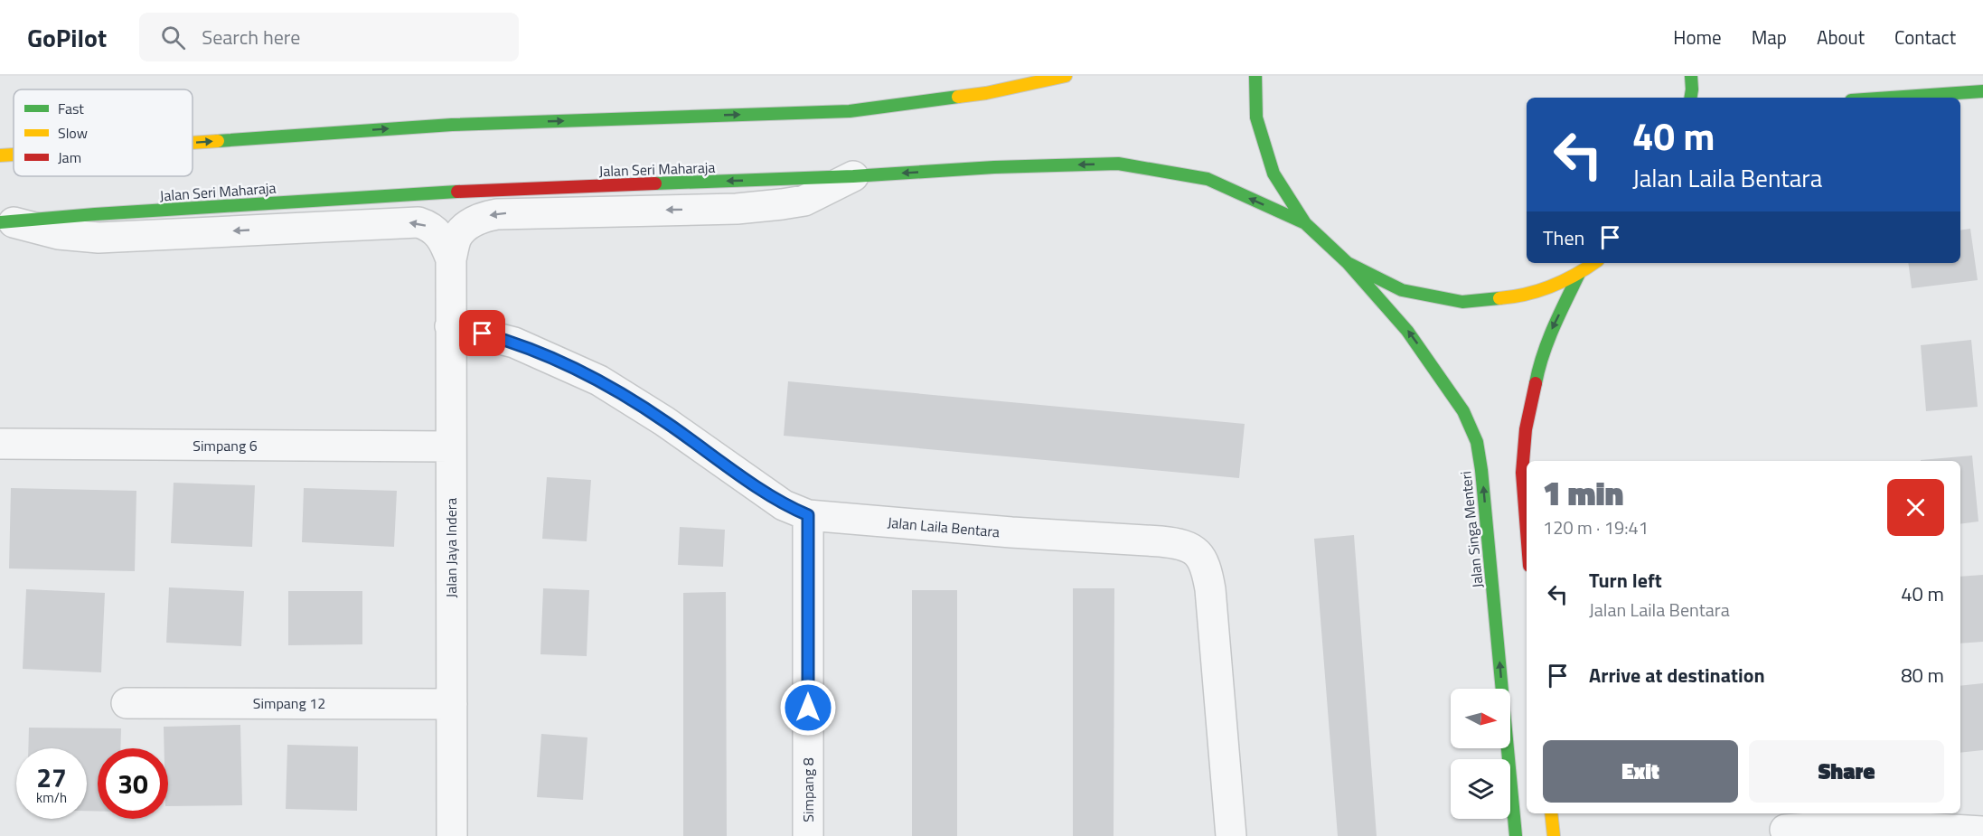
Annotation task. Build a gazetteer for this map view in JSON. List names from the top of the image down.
{
  "streets": {
    "main road": ["Jalan Seri Maharaja", "Jalan Singa Menteri"],
    "street": [
      "Simpang 6",
      "Jalan Laila Bentara",
      "Jalan Jaya Indera",
      "Simpang 12",
      "Simpang 8"
    ]
  },
  "crossings": [
    ["Simpang 6", "Jalan Jaya Indera"],
    ["Jalan Laila Bentara", "Jalan Jaya Indera"],
    ["Jalan Laila Bentara", "Simpang 8"],
    ["Jalan Jaya Indera", "Simpang 12"]
  ],
  "one_way": ["Jalan Singa Menteri"],
  "legend": ["Fast", "Slow", "Jam"],
  "north": "right",
  "page": {
    "header": "GoPilot",
    "search": "Search here",
    "nav": [
      "Home",
      "Map",
      "About",
      "Contact"
    ],
    "turn": ["40 m", "Jalan Laila Bentara"],
    "then": "Then",
    "heading": ["1 min", "120 m · 19:41"],
    "list": [
      {
        "name": "Turn left",
        "note": "Jalan Laila Bentara",
        "value": "40 m"
      },
      {
        "name": "Arrive at destination",
        "value": "80 m"
      }
    ],
    "buttons": ["Exit", "Share"],
    "speed": "27 km/h",
    "limit": "30"
  }
}
